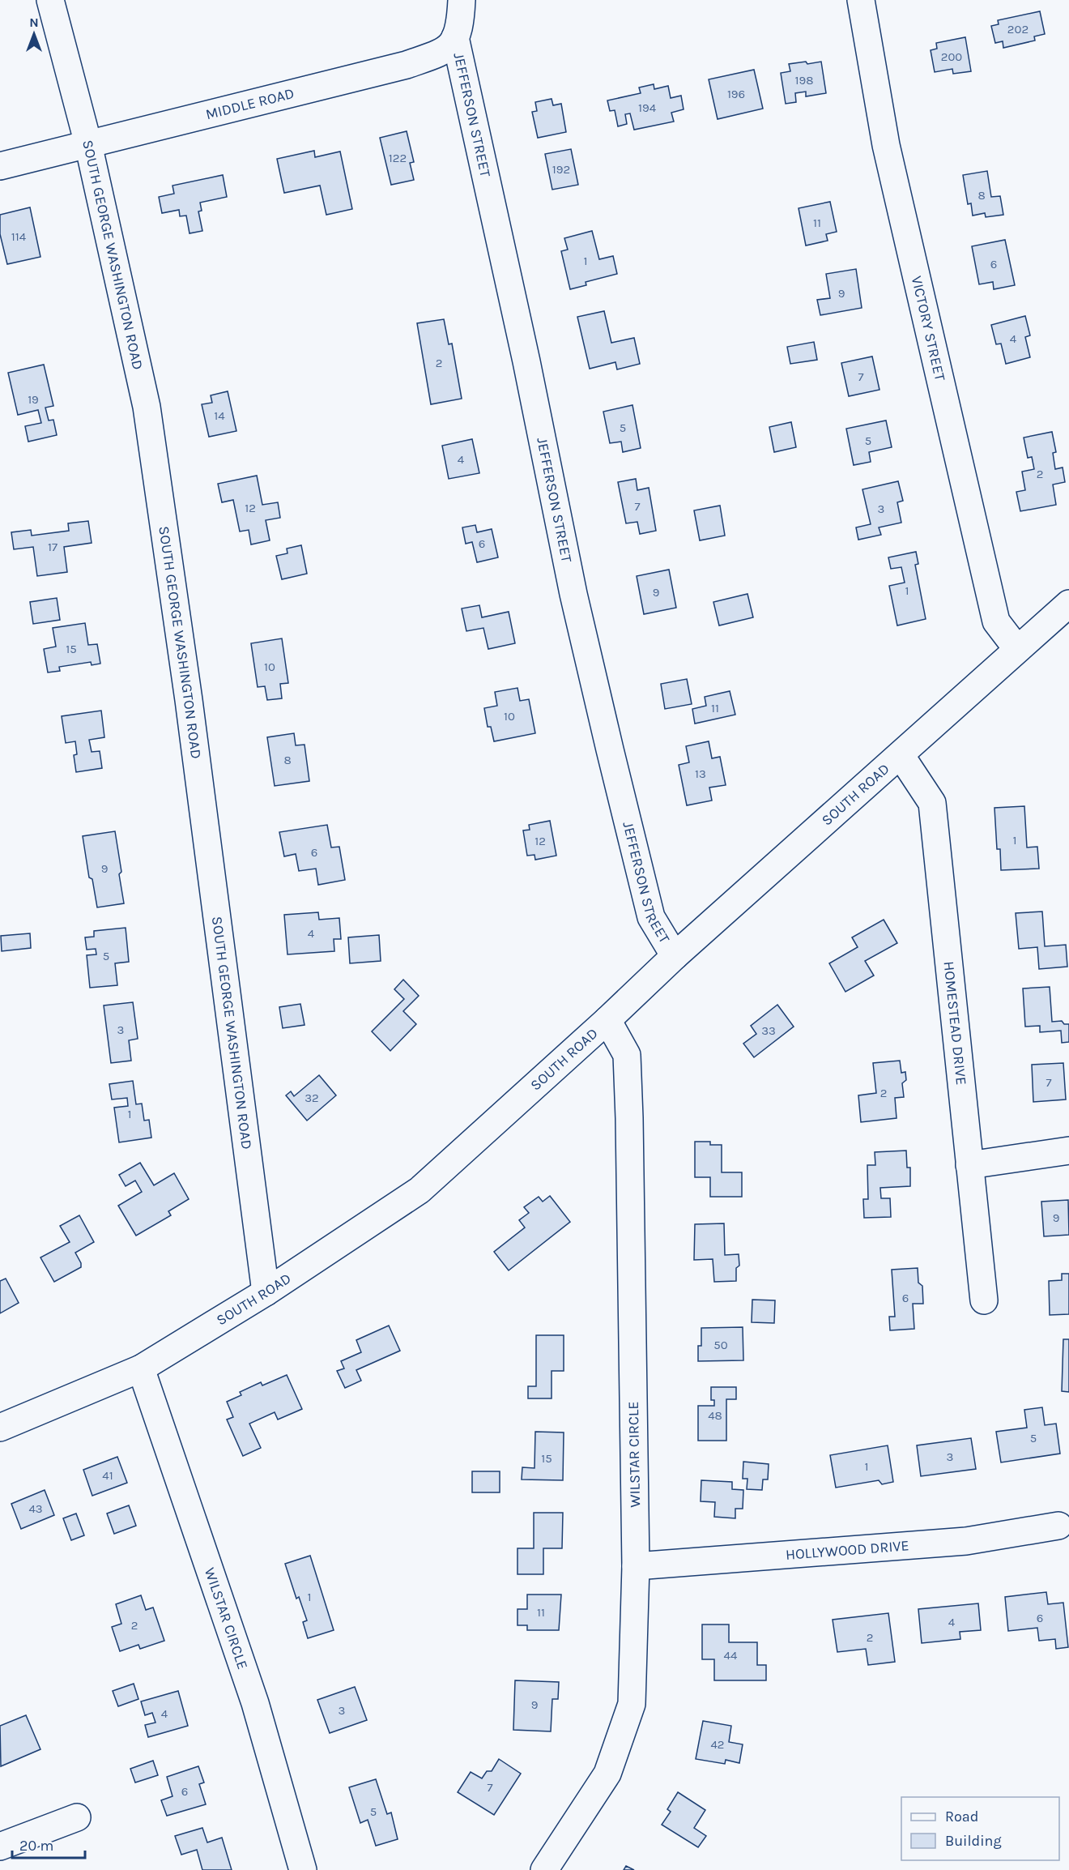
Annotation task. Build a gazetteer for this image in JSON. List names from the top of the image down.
{
  "streets": {
    "street": [
      "MIDDLE ROAD",
      "JEFFERSON STREET",
      "SOUTH GEORGE WASHINGTON ROAD",
      "VICTORY STREET",
      "SOUTH ROAD",
      "HOMESTEAD DRIVE",
      "WILSTAR CIRCLE",
      "HOLLYWOOD DRIVE"
    ]
  },
  "crossings": [
    ["MIDDLE ROAD", "JEFFERSON STREET"],
    ["MIDDLE ROAD", "SOUTH GEORGE WASHINGTON ROAD"],
    ["JEFFERSON STREET", "SOUTH ROAD"],
    ["SOUTH GEORGE WASHINGTON ROAD", "SOUTH ROAD"],
    ["VICTORY STREET", "SOUTH ROAD"],
    ["SOUTH ROAD", "HOMESTEAD DRIVE"],
    ["SOUTH ROAD", "WILSTAR CIRCLE"],
    ["WILSTAR CIRCLE", "HOLLYWOOD DRIVE"]
  ],
  "house_numbers": [
    "202",
    "200",
    "198",
    "196",
    "194",
    "122",
    "192",
    "8",
    "11",
    "114",
    "1",
    "6",
    "9",
    "4",
    "2",
    "7",
    "19",
    "14",
    "5",
    "5",
    "4",
    "2",
    "7",
    "12",
    "3",
    "6",
    "17",
    "1",
    "9",
    "15",
    "10",
    "11",
    "10",
    "8",
    "13",
    "1",
    "12",
    "6",
    "9",
    "4",
    "5",
    "3",
    "33",
    "7",
    "2",
    "32",
    "1",
    "9",
    "6",
    "50",
    "48",
    "5",
    "3",
    "15",
    "1",
    "41",
    "43",
    "1",
    "11",
    "6",
    "4",
    "2",
    "2",
    "44",
    "9",
    "3",
    "4",
    "42",
    "7",
    "6",
    "5"
  ],
  "legend": ["Road", "Building"],
  "scale_bar": "20 m",
  "north": "top"
}
